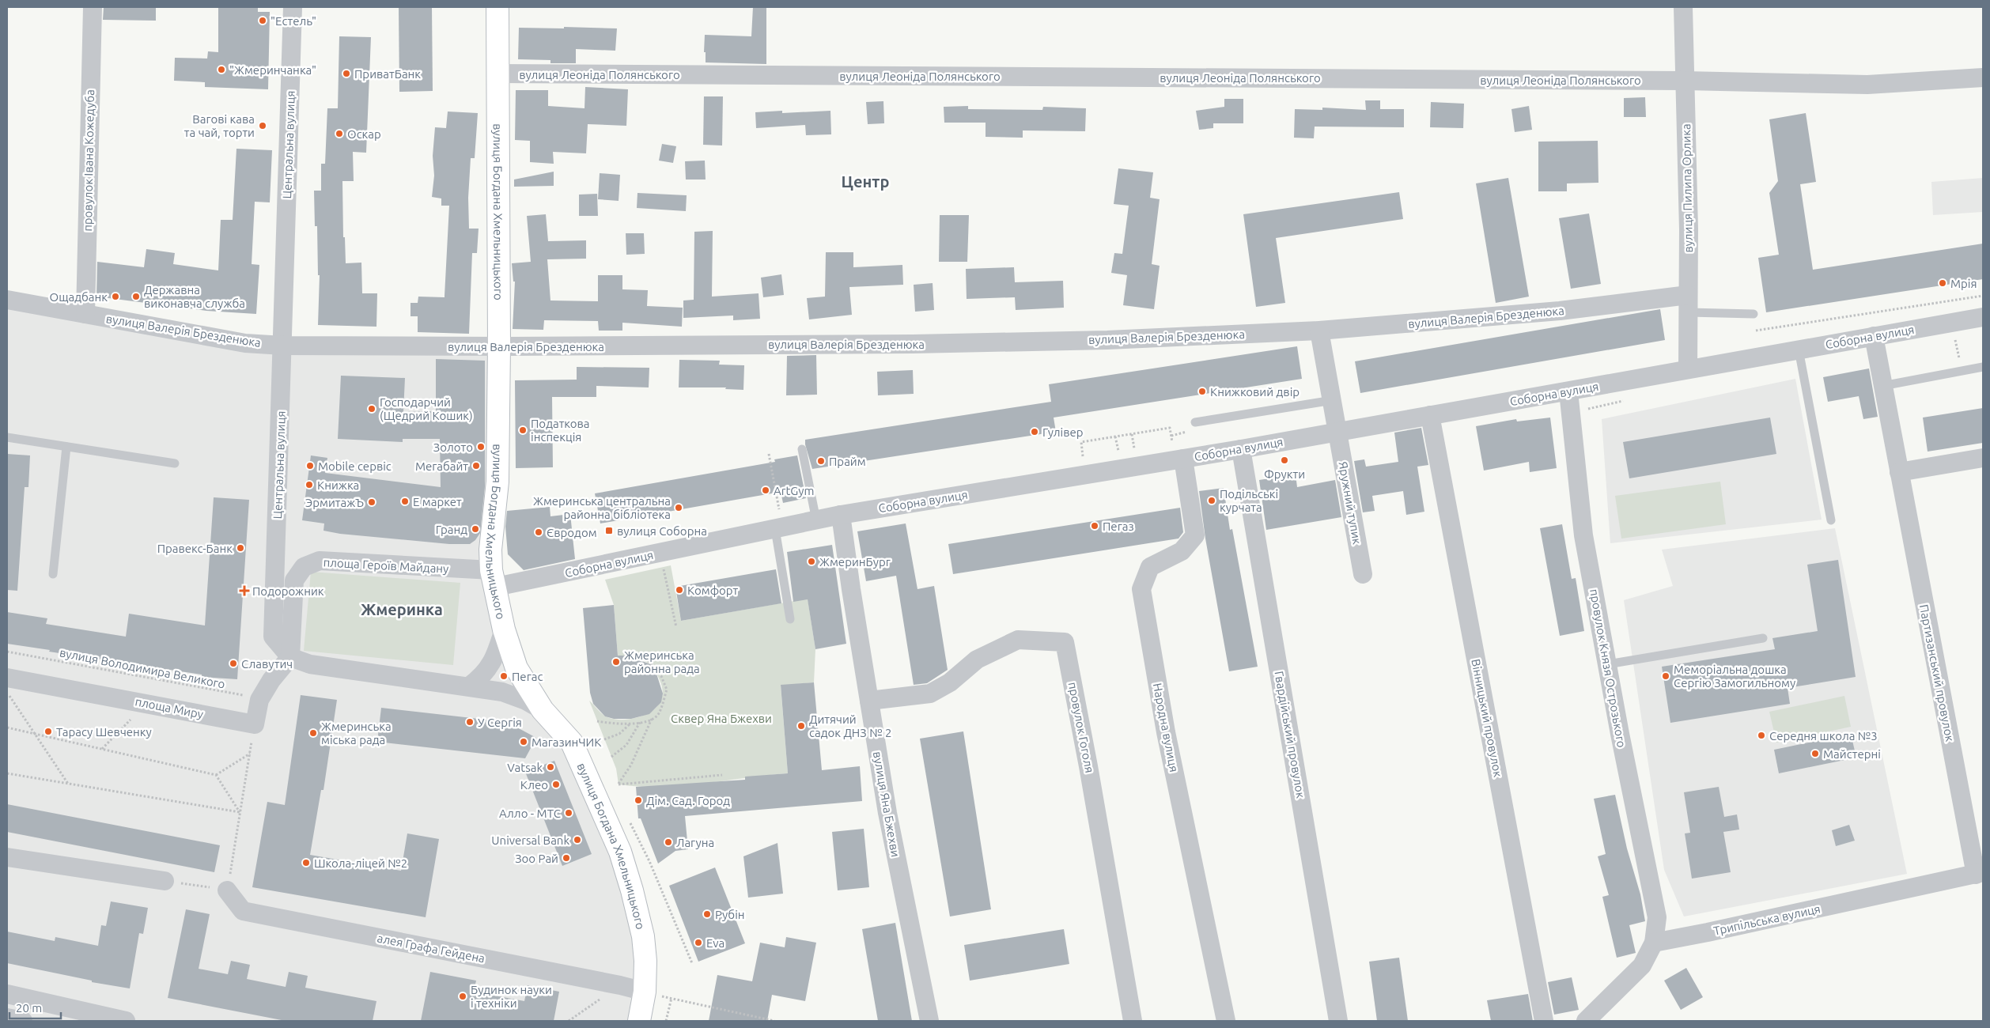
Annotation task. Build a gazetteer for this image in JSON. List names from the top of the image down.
{
  "streets": {
    "street": [
      "вулиця Леоніда Полянського",
      "Центральна вулиця",
      "провулок Івана Кожедуба",
      "вулиця Пилипа Орлика",
      "вулиця Богдана Хмельницького",
      "вулиця Валерія Брезденюка",
      "Соборна вулиця",
      "Яружний тупик",
      "площа Героїв Майдану",
      "провулок Князя Острозького",
      "Партизанський провулок",
      "площа Миру",
      "Вінницький провулок",
      "провулок Гоголя",
      "Народна вулиця",
      "Гвардійський провулок",
      "вулиця Яна Бжехви",
      "Трипільська вулиця",
      "алея Графа Гейдена"
    ],
    "path": ["вулиця Володимира Великого"]
  },
  "crossings": [
    ["вулиця Леоніда Полянського", "вулиця Пилипа Орлика"],
    ["вулиця Леоніда Полянського", "вулиця Богдана Хмельницького"],
    ["Центральна вулиця", "вулиця Богдана Хмельницького"],
    ["Центральна вулиця", "вулиця Валерія Брезденюка"],
    ["Центральна вулиця", "площа Героїв Майдану"],
    ["провулок Івана Кожедуба", "вулиця Валерія Брезденюка"],
    ["вулиця Пилипа Орлика", "вулиця Валерія Брезденюка"],
    ["вулиця Пилипа Орлика", "Соборна вулиця"],
    ["вулиця Богдана Хмельницького", "вулиця Валерія Брезденюка"],
    ["вулиця Богдана Хмельницького", "Соборна вулиця"],
    ["вулиця Богдана Хмельницького", "площа Героїв Майдану"],
    ["вулиця Богдана Хмельницького", "алея Графа Гейдена"],
    ["вулиця Валерія Брезденюка", "Яружний тупик"],
    ["Соборна вулиця", "Яружний тупик"],
    ["Соборна вулиця", "площа Героїв Майдану"],
    ["Соборна вулиця", "провулок Князя Острозького"],
    ["Соборна вулиця", "Партизанський провулок"],
    ["Соборна вулиця", "Вінницький провулок"],
    ["Соборна вулиця", "Народна вулиця"],
    ["Соборна вулиця", "Гвардійський провулок"],
    ["Соборна вулиця", "вулиця Яна Бжехви"],
    ["провулок Князя Острозького", "Трипільська вулиця"],
    ["Партизанський провулок", "Трипільська вулиця"],
    ["провулок Гоголя", "вулиця Яна Бжехви"]
  ],
  "districts": ["Центр", "Жмеринка"],
  "parks": ["Сквер Яна Бжехви"],
  "places": {
    "other": [
      "\"Естель\"",
      "\"Жмеринчанка\"",
      "ПриватБанк",
      "Вагові кава та чай, торти",
      "Оскар",
      "Мрія",
      "Ощадбанк",
      "Державна виконавча служба",
      "Книжковий двір",
      "Господарчий (Щедрий Кошик)",
      "Податкова інспекція",
      "Гулівер",
      "Золото",
      "Фрукти",
      "Прайм",
      "Mobile сервіс",
      "Мегабайт",
      "Книжка",
      "ArtGym",
      "Подільські курчата",
      "E маркет",
      "ЭрмитажЪ",
      "Жмеринська центральна районна бібліотека",
      "Пегаз",
      "Гранд",
      "Євродом",
      "Правекс-Банк",
      "ЖмеринБург",
      "Комфорт",
      "Жмеринська районна рада",
      "Славутич",
      "Пегас",
      "Меморіальна дошка Сергію Замогильному",
      "У Сергія",
      "Дитячий садок ДНЗ № 2",
      "Тарасу Шевченку",
      "Жмеринська міська рада",
      "Середня школа №3",
      "МагазинЧИК",
      "Майстерні",
      "Vatsak",
      "Клео",
      "Дім. Сад. Город",
      "Алло - МТС",
      "Universal Bank",
      "Лагуна",
      "Зоо Рай",
      "Школа-ліцей №2",
      "Рубін",
      "Eva",
      "Будинок науки і техніки"
    ],
    "transit": ["вулиця Соборна"],
    "health": ["Подорожник"]
  },
  "scale_bar": "20 m"
}
